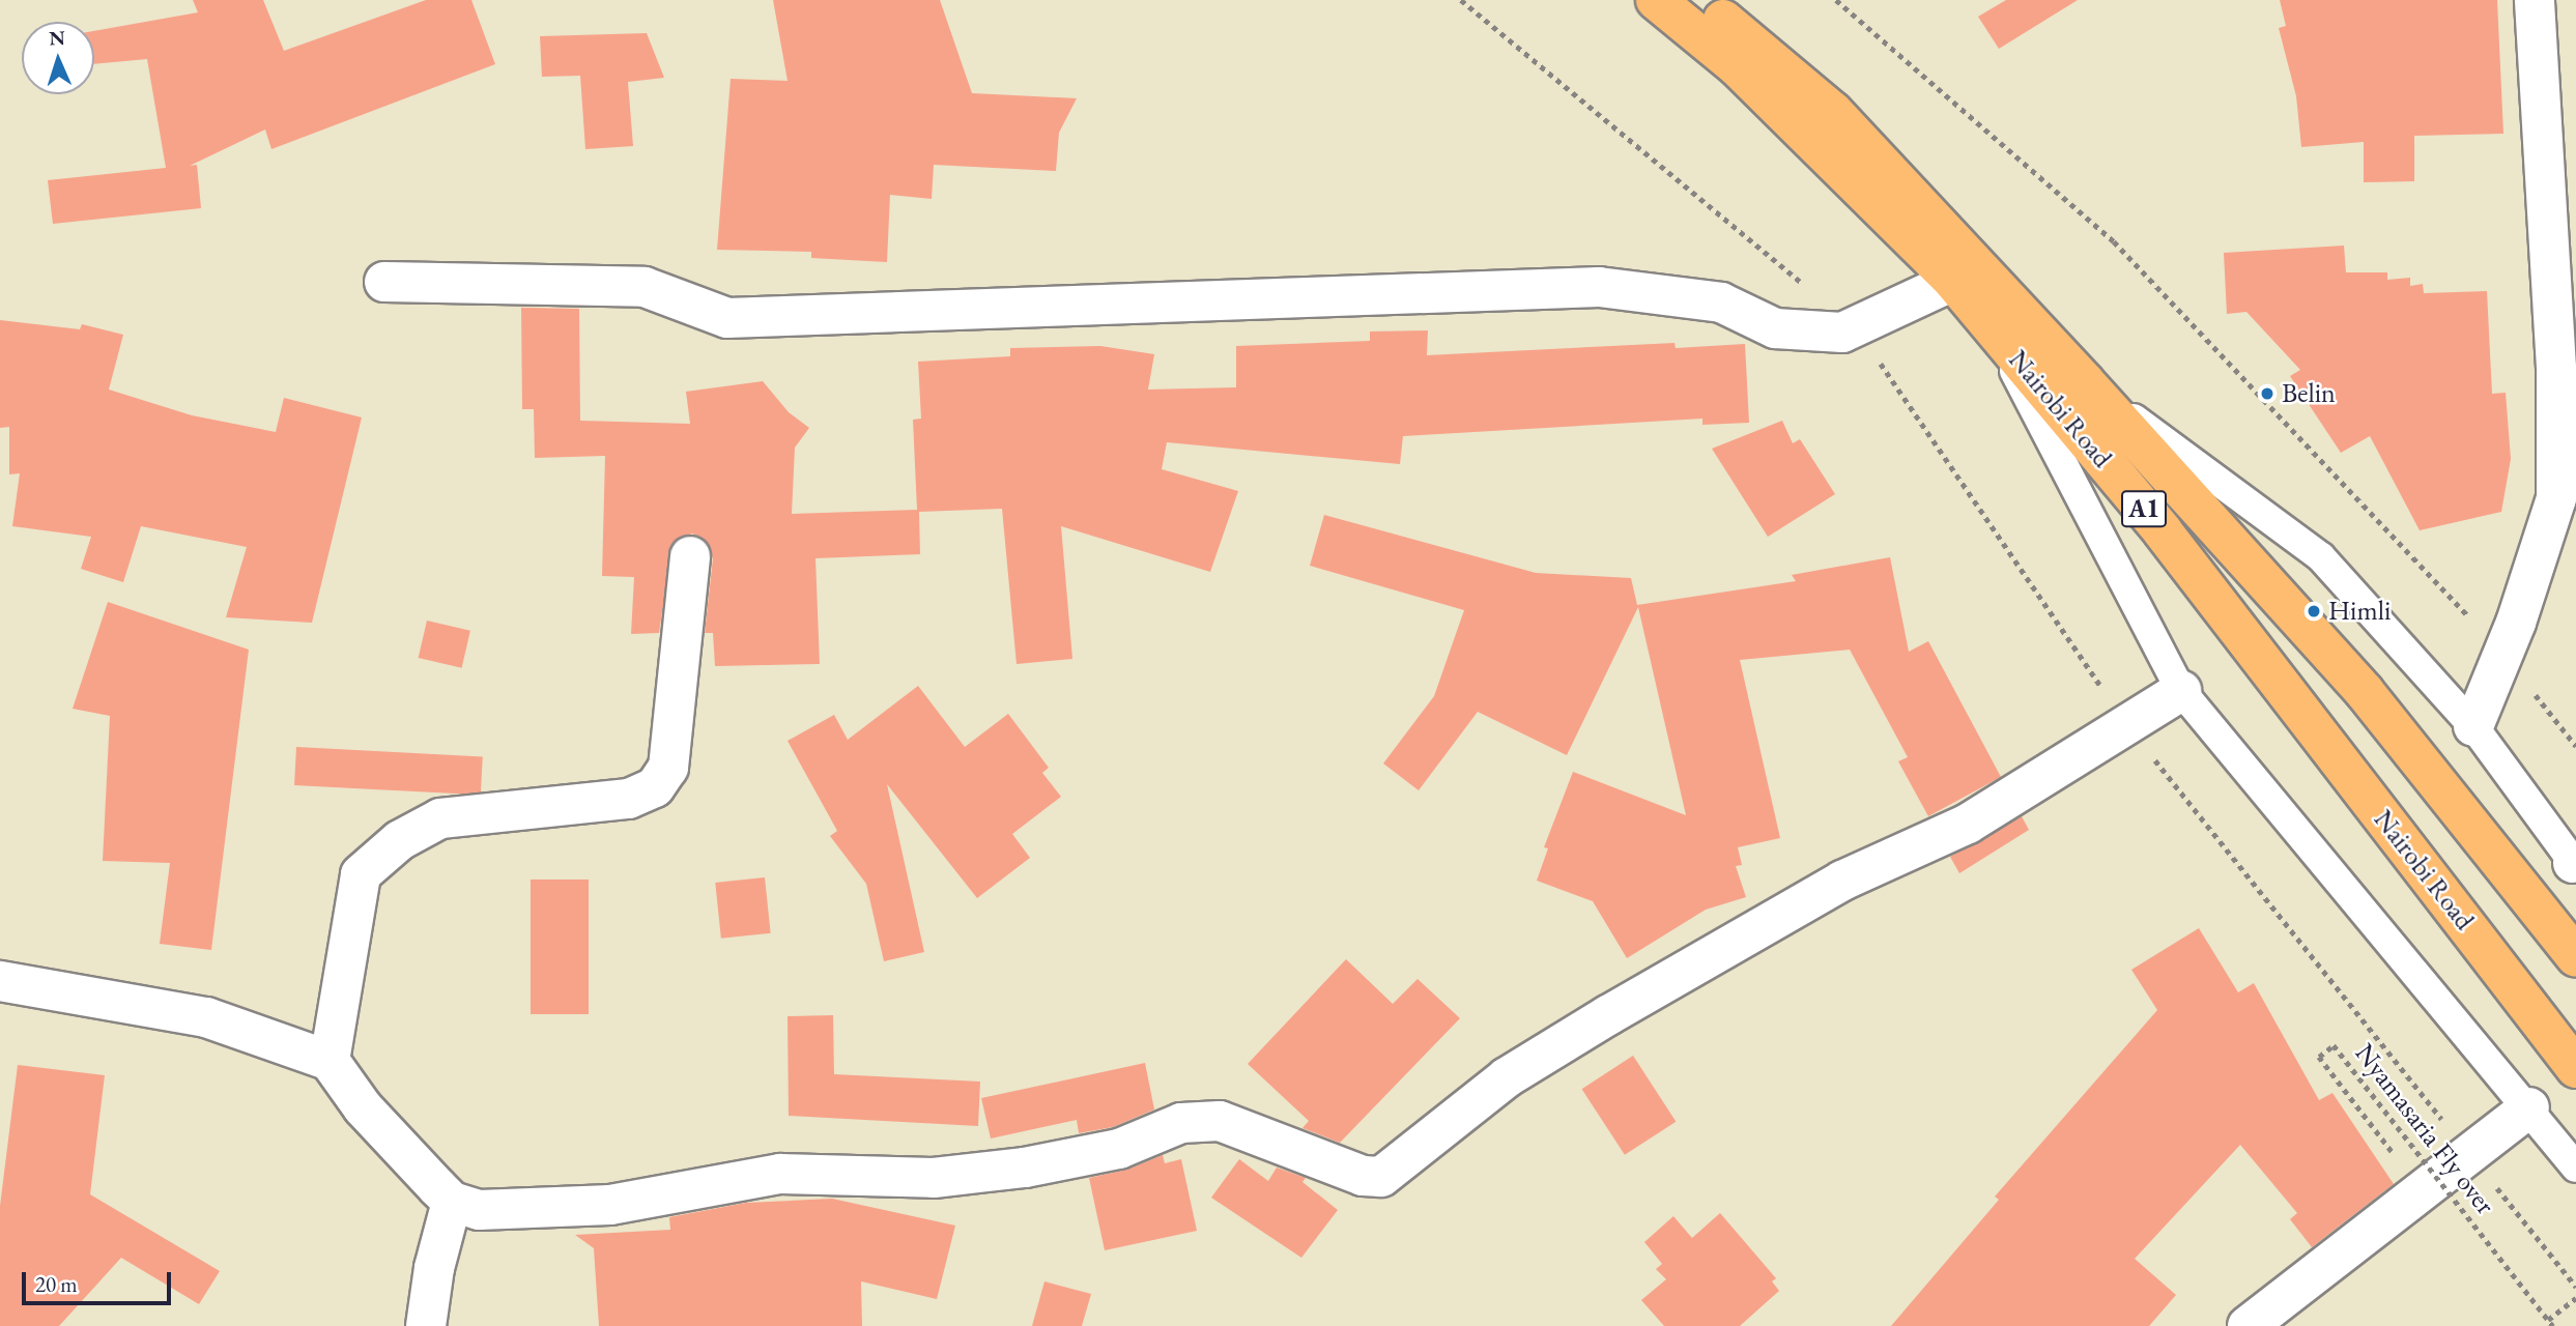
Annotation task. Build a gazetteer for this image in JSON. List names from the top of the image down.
{
  "streets": {
    "highway": ["Nairobi Road", "A1"],
    "path": ["Nyamasaria Fly over"]
  },
  "places": ["Belin", "Himli"],
  "scale_bar": "20 m",
  "north": "top"
}
